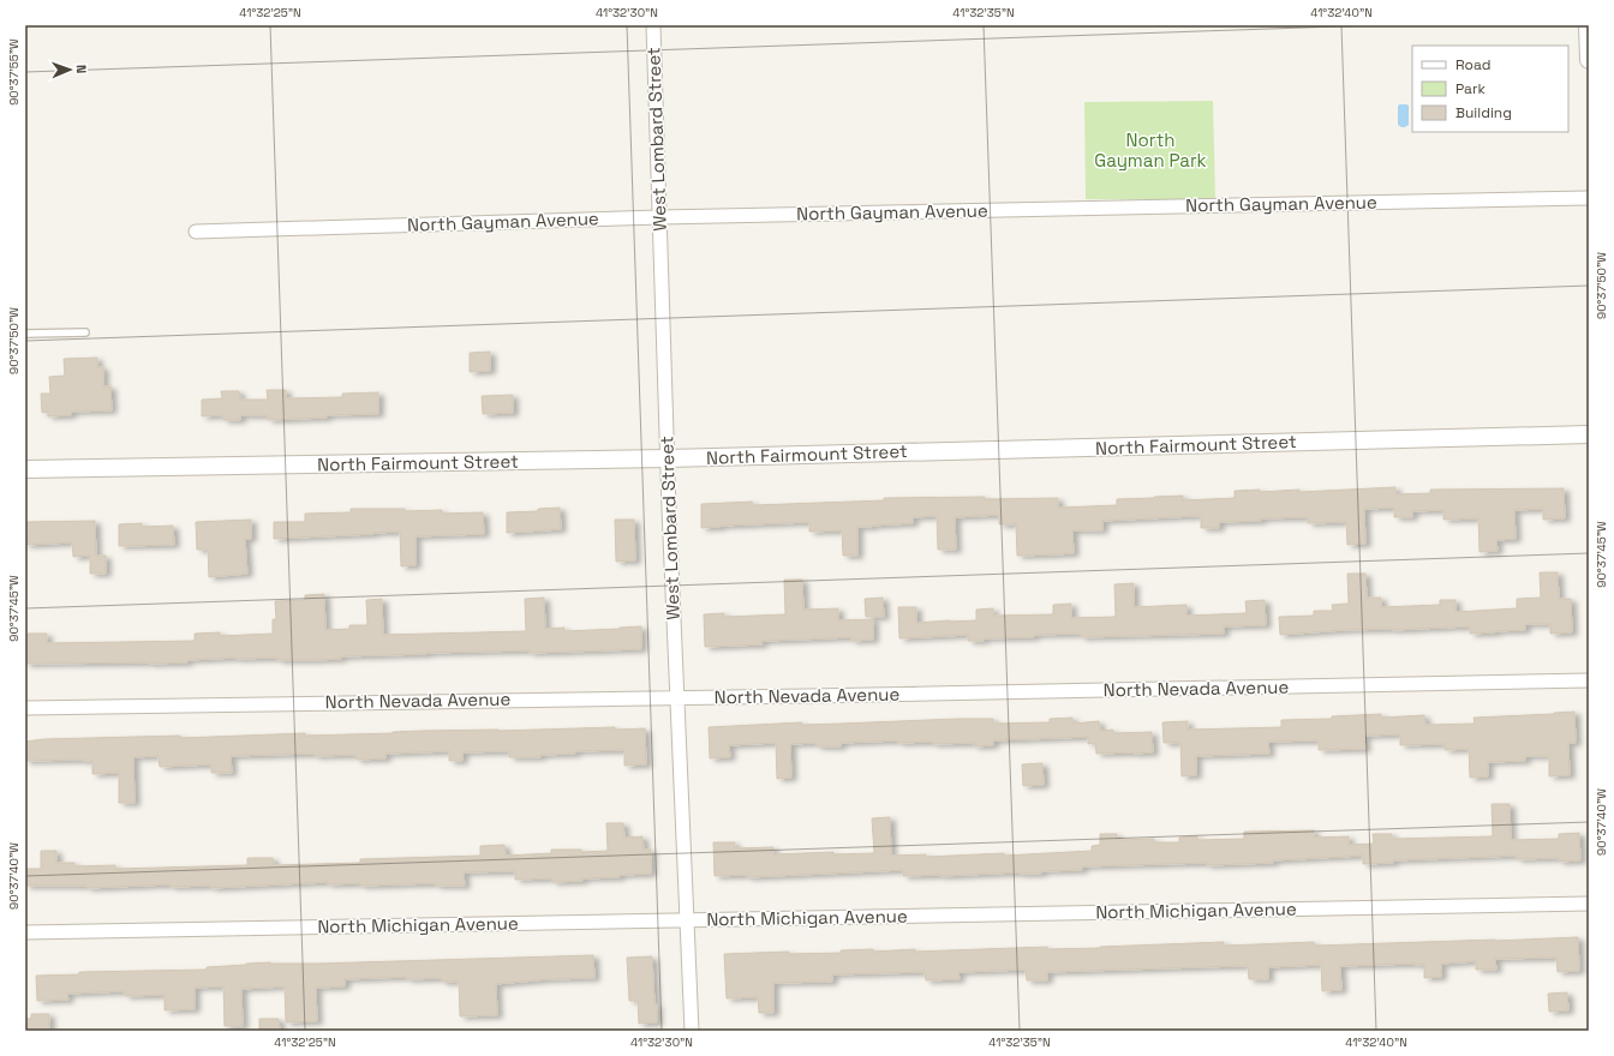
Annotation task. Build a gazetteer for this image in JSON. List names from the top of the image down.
{
  "streets": {
    "street": [
      "West Lombard Street",
      "North Gayman Avenue",
      "North Fairmount Street",
      "North Nevada Avenue",
      "North Michigan Avenue"
    ]
  },
  "crossings": [
    ["West Lombard Street", "North Gayman Avenue"],
    ["West Lombard Street", "North Fairmount Street"],
    ["West Lombard Street", "North Nevada Avenue"],
    ["West Lombard Street", "North Michigan Avenue"]
  ],
  "parks": ["North Gayman Park"],
  "legend": ["Road", "Park", "Building"],
  "north": "right",
  "coordinates": [
    "41°32'25\"N",
    "41°32'30\"N",
    "41°32'35\"N",
    "41°32'40\"N",
    "90°37'55\"W",
    "90°37'50\"W",
    "90°37'45\"W",
    "90°37'40\"W"
  ]
}
